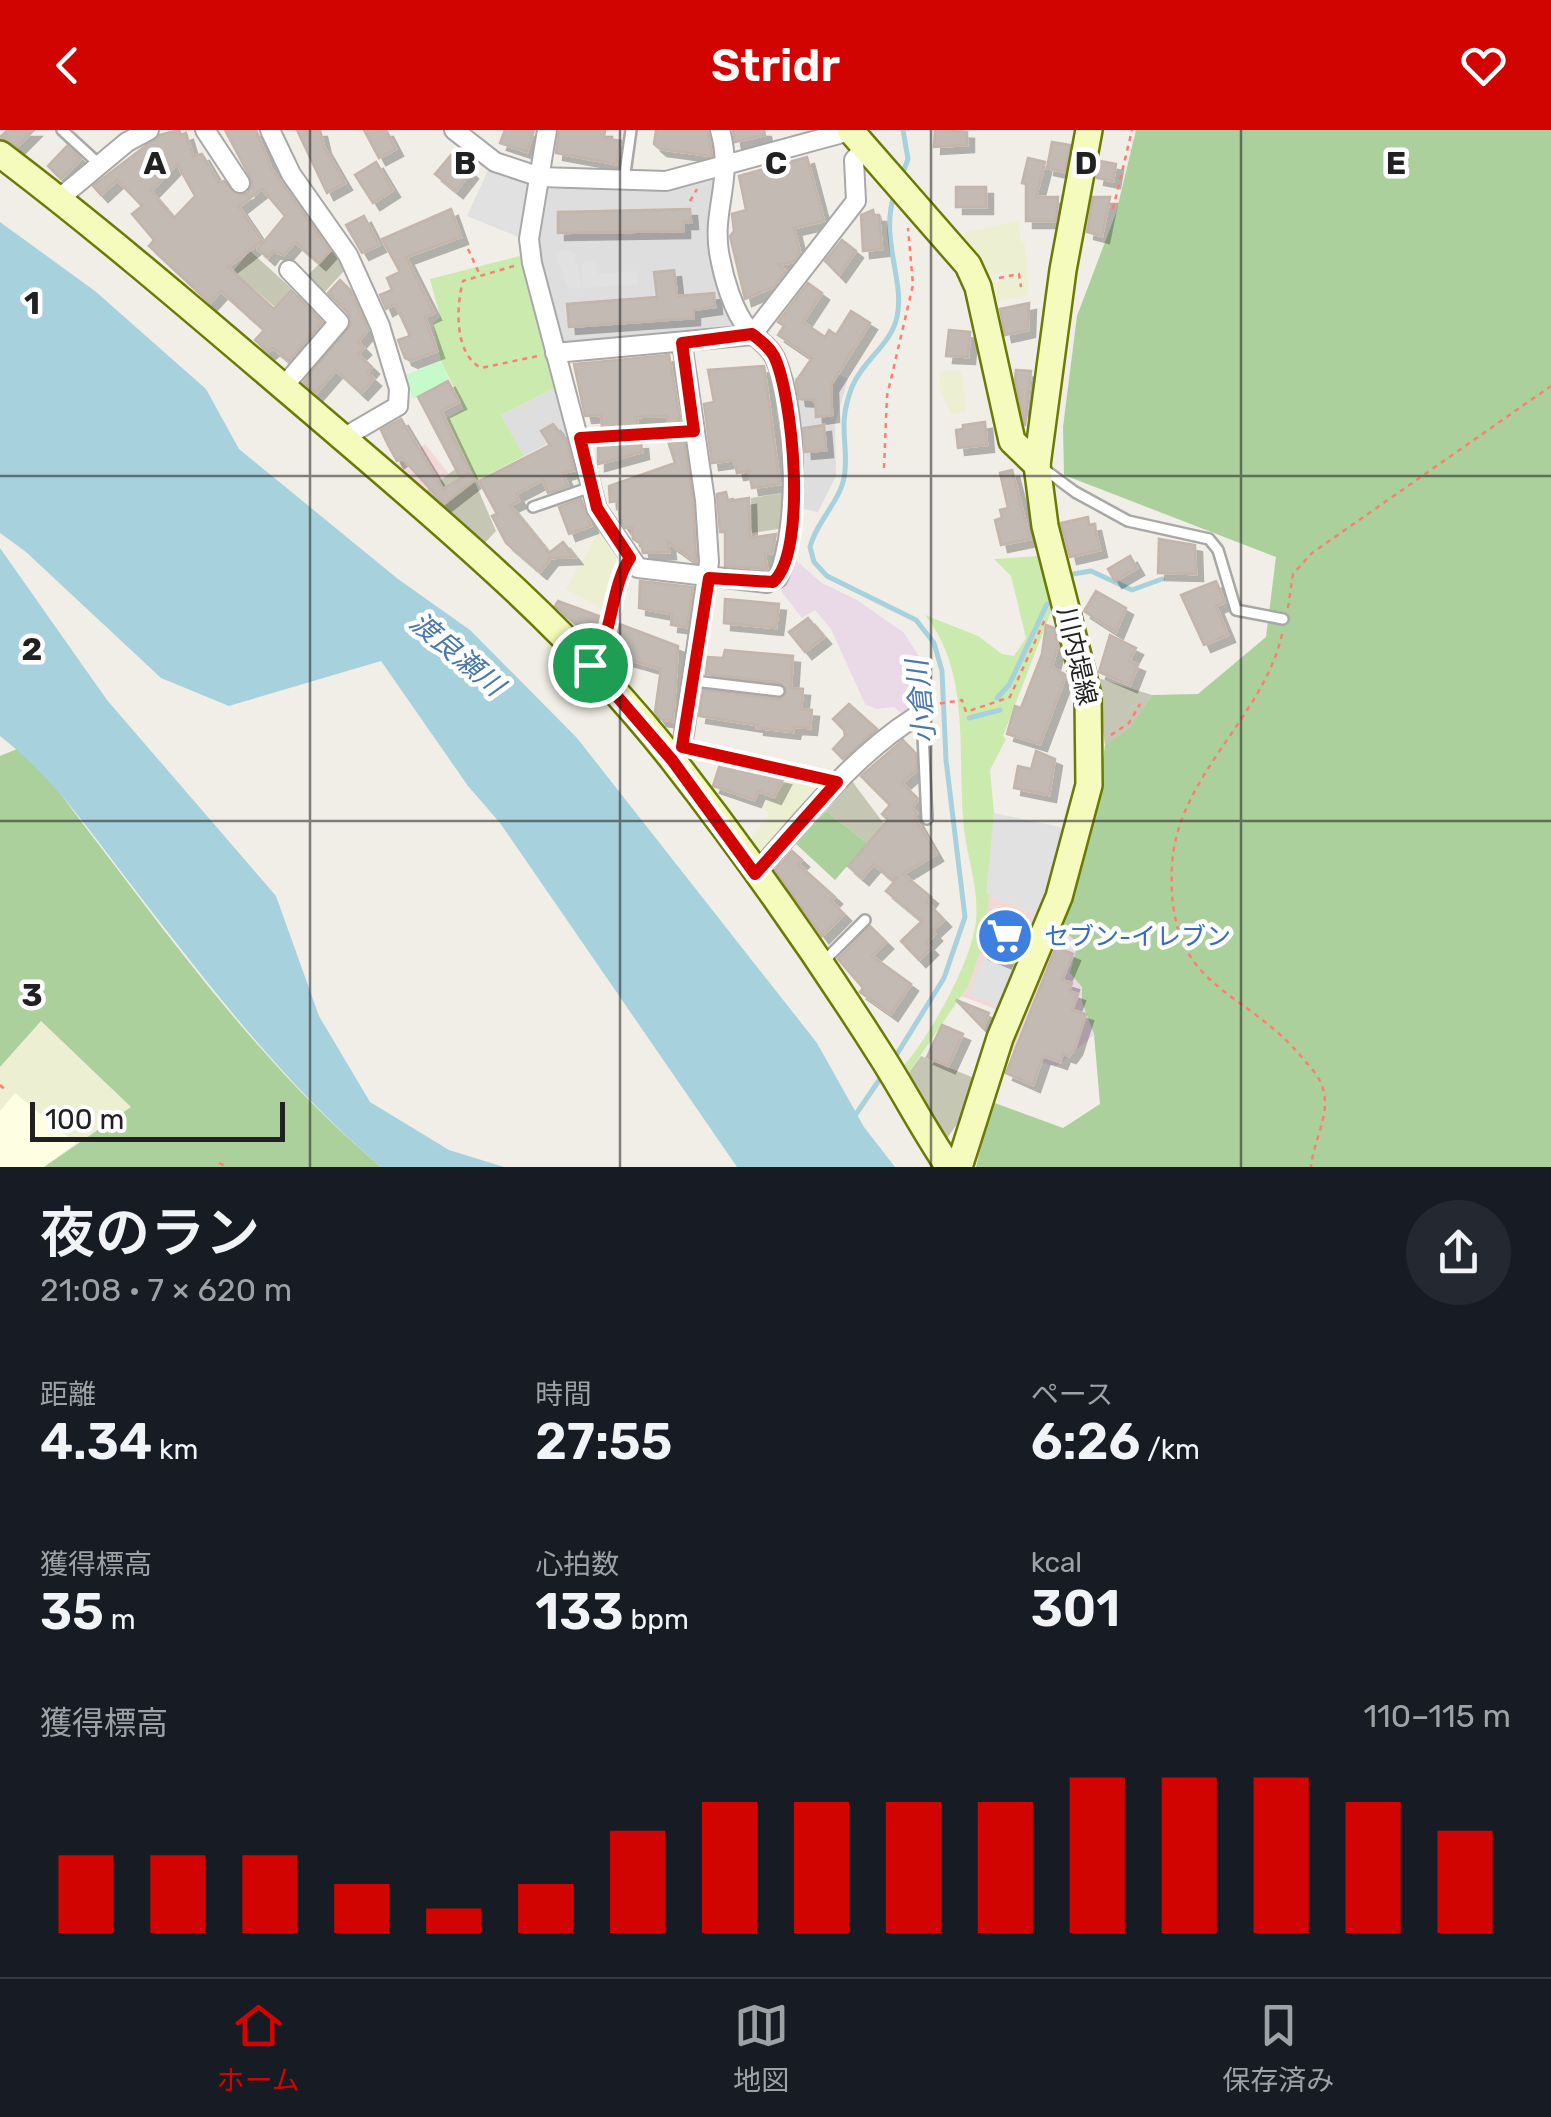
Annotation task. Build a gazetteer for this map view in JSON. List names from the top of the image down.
{
  "streets": {
    "street": ["川内堤線"]
  },
  "water": ["渡良瀬川", "小倉川"],
  "places": {
    "supermarket": ["セブン-イレブン"]
  },
  "scale_bar": "100 m",
  "page": {
    "header": "Stridr",
    "scale": "100 m",
    "heading": ["夜のラン", "21:08 · 7 × 620 m"],
    "stats": [
      ["距離", "4.34 km"],
      ["時間", "27:55"],
      ["ペース", "6:26 /km"],
      ["獲得標高", "35 m"],
      ["心拍数", "133 bpm"],
      ["kcal", "301"]
    ],
    "chart": ["獲得標高", "110–115 m"],
    "tabs": ["ホーム", "地図", "保存済み"]
  },
  "grid": {
    "columns": [
      "A",
      "B",
      "C",
      "D",
      "E"
    ],
    "rows": ["1", "2", "3"]
  }
}
